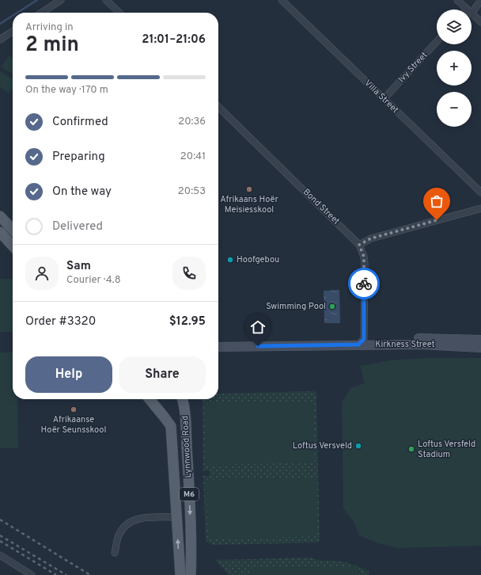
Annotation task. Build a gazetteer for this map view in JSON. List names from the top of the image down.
{
  "streets": {
    "main road": ["Lynnwood Road", "M6"],
    "street": [
      "Ivy Street",
      "Villa Street",
      "Bond Street",
      "Kirkness Street"
    ]
  },
  "crossings": [
    ["Ivy Street", "Villa Street"],
    ["Bond Street", "Kirkness Street"]
  ],
  "places": [
    "Afrikaans Hoër Meisiesskool",
    "Hoofgebou",
    "Swimming Pool",
    "Afrikaanse Hoër Seunsskool",
    "Loftus Versveld",
    "Loftus Versfeld Stadium"
  ],
  "page": {
    "map_buttons": ["+", "−"],
    "heading": ["2 min", "Arriving in", "21:01–21:06"],
    "panel": [
      "Sam",
      "Courier · 4.8",
      "Order #3320",
      "$12.95"
    ],
    "bar": "On the way · 170 m",
    "list": [
      ["Confirmed", "20:36"],
      ["Preparing", "20:41"],
      ["On the way", "20:53"],
      "Delivered"
    ],
    "buttons": ["Help", "Share"]
  }
}
